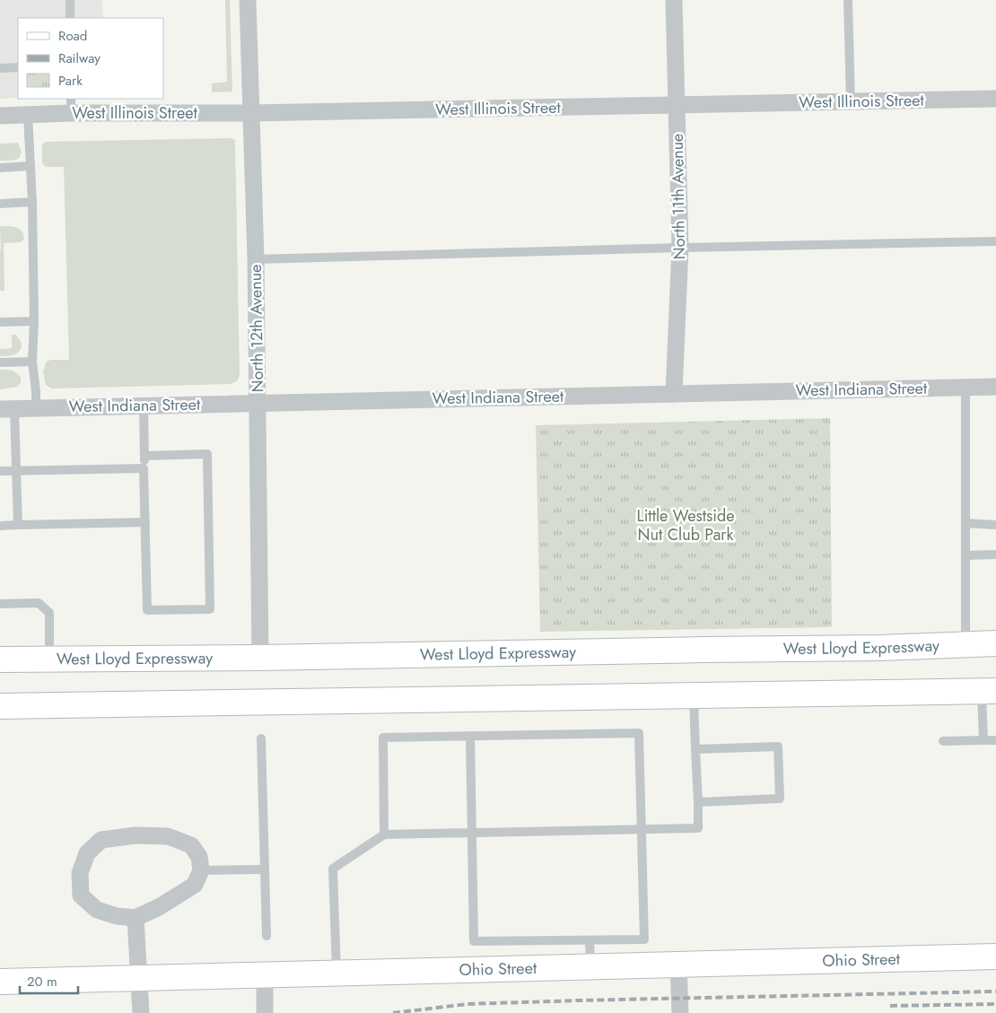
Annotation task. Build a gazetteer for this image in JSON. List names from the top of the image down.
{
  "streets": {
    "main road": ["West Lloyd Expressway", "Ohio Street"],
    "street": [
      "West Illinois Street",
      "North 11th Avenue",
      "North 12th Avenue",
      "West Indiana Street"
    ]
  },
  "crossings": [
    ["West Illinois Street", "North 11th Avenue"],
    ["West Illinois Street", "North 12th Avenue"],
    ["North 11th Avenue", "West Indiana Street"],
    ["North 12th Avenue", "West Indiana Street"],
    ["North 12th Avenue", "West Lloyd Expressway"]
  ],
  "parks": ["Little Westside Nut Club Park"],
  "legend": ["Road", "Railway", "Park"],
  "scale_bar": "20 m"
}
